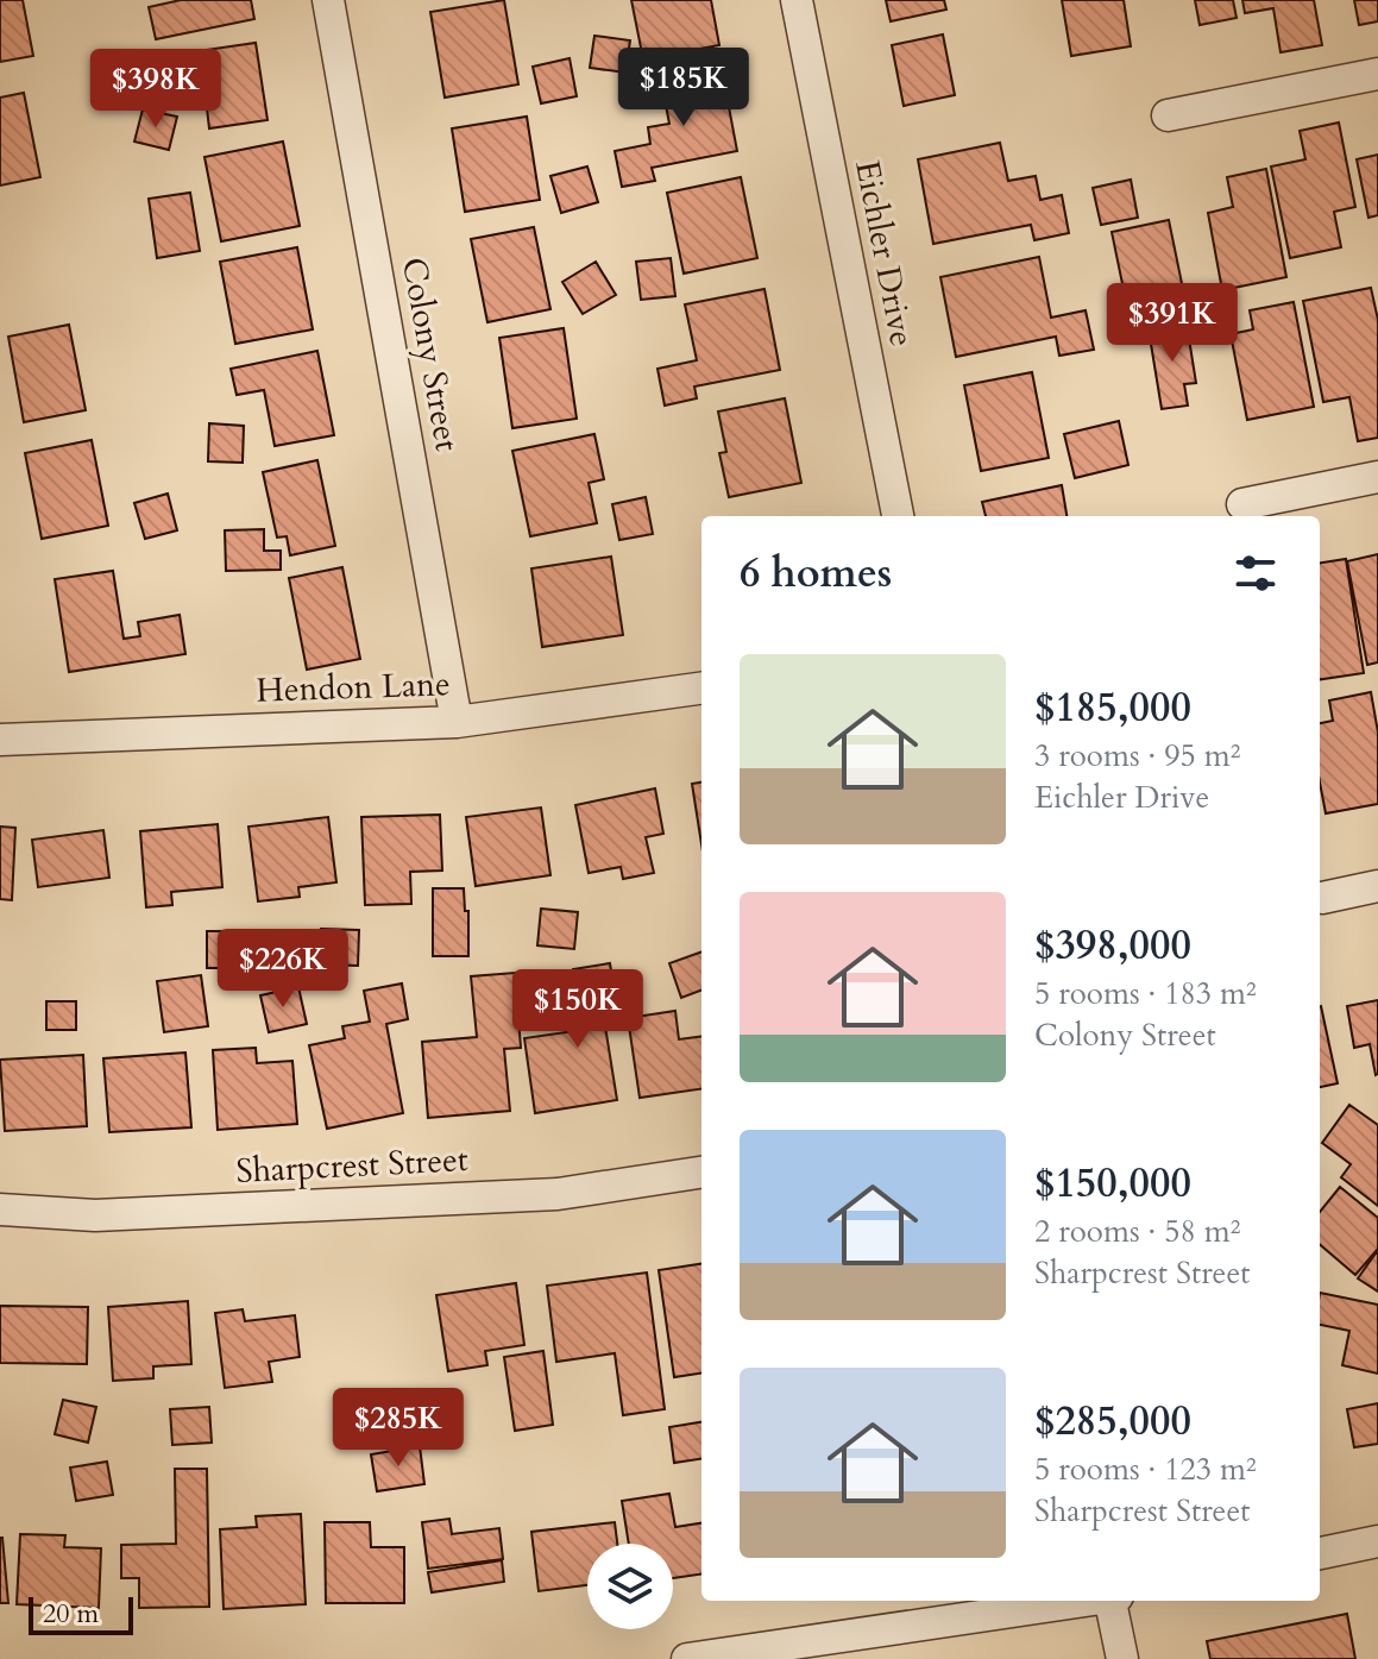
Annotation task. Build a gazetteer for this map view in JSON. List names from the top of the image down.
{
  "streets": {
    "street": [
      "Eichler Drive",
      "Colony Street",
      "Hendon Lane",
      "Sharpcrest Street"
    ]
  },
  "crossings": [
    ["Colony Street", "Hendon Lane"]
  ],
  "scale_bar": "20 m",
  "page": {
    "price": [
      "$185K",
      "$398K",
      "$391K",
      "$226K",
      "$150K",
      "$285K"
    ],
    "heading": "6 homes",
    "list": [
      {
        "name": "$185,000",
        "note": "3 rooms · 95 m² · Eichler Drive"
      },
      {
        "name": "$398,000",
        "note": "5 rooms · 183 m² · Colony Street"
      },
      {
        "name": "$150,000",
        "note": "2 rooms · 58 m² · Sharpcrest Street"
      },
      {
        "name": "$285,000",
        "note": "5 rooms · 123 m² · Sharpcrest Street"
      }
    ],
    "scale": "20 m"
  }
}
